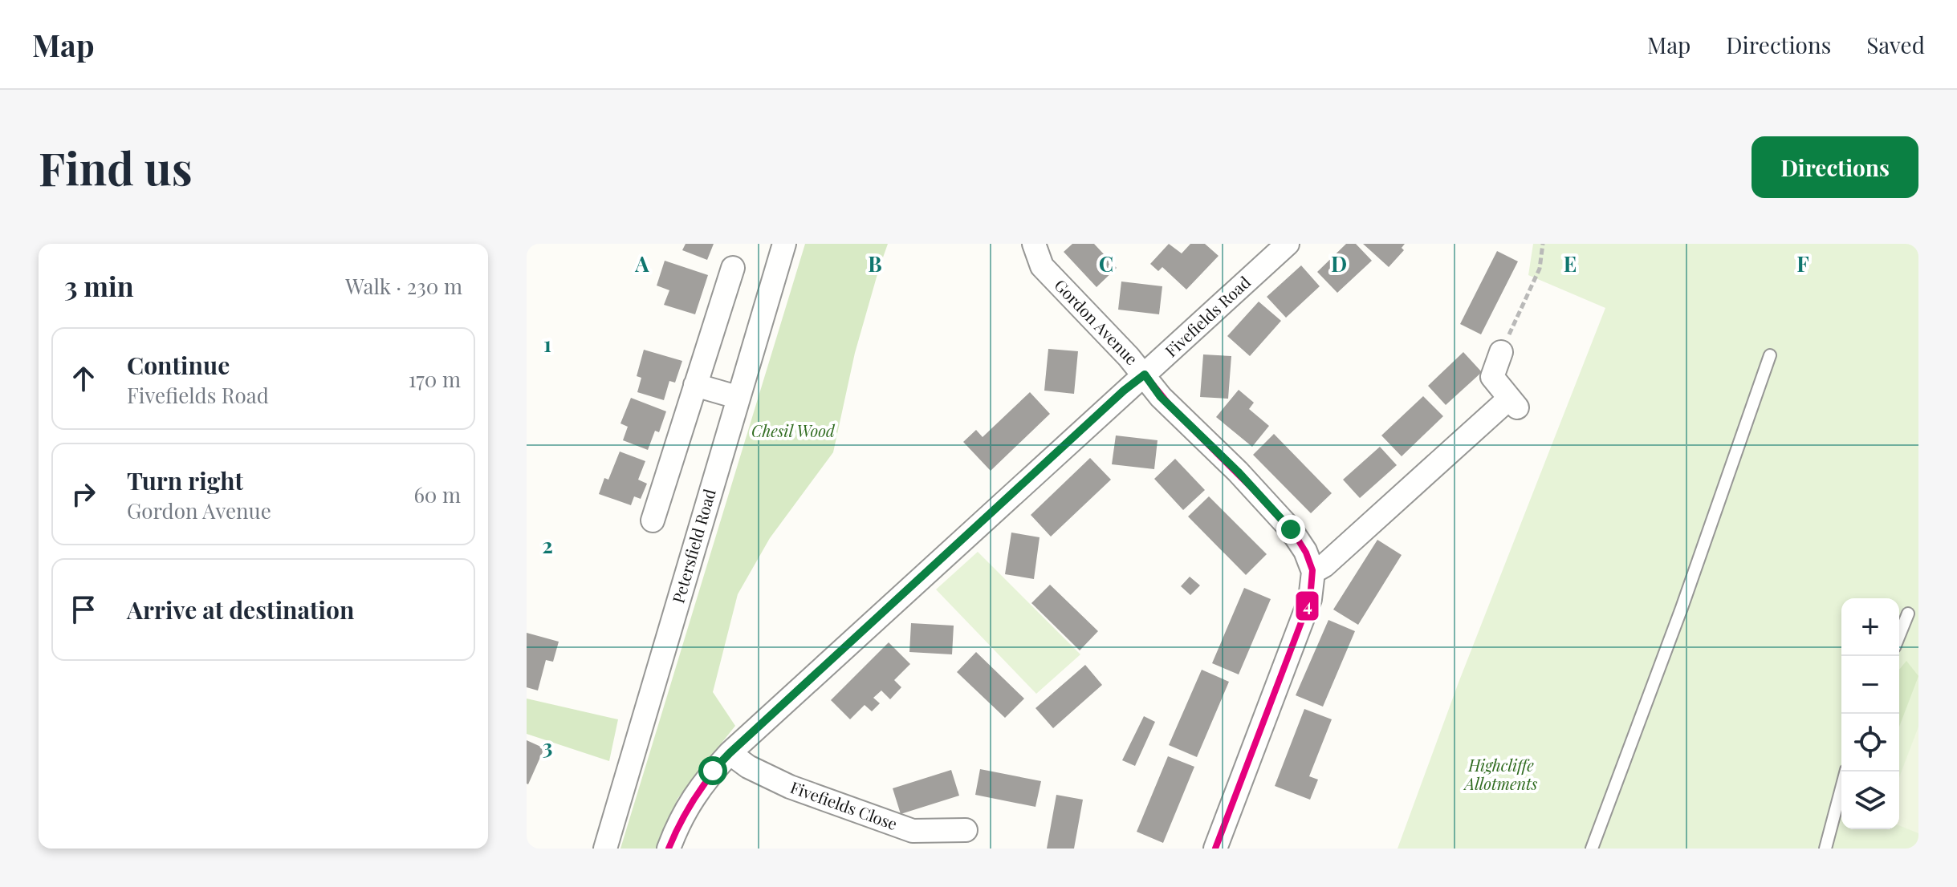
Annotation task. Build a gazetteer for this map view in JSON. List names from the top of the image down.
{
  "streets": {
    "street": [
      "Fivefields Road",
      "Gordon Avenue",
      "Petersfield Road",
      "Fivefields Close"
    ]
  },
  "crossings": [
    ["Fivefields Road", "Gordon Avenue"],
    ["Fivefields Road", "Fivefields Close"]
  ],
  "parks": ["Chesil Wood", "Highcliffe Allotments"],
  "lines": ["transit line 4"],
  "page": {
    "header": "Map",
    "nav": ["Map", "Directions", "Saved"],
    "buttons": "Directions",
    "title": "Find us",
    "heading": ["3 min", "Walk · 230 m"],
    "list": [
      ["Continue", "Fivefields Road", "170 m"],
      ["Turn right", "Gordon Avenue", "60 m"],
      "Arrive at destination"
    ],
    "map_buttons": ["+", "−"]
  },
  "grid": {
    "columns": [
      "A",
      "B",
      "C",
      "D",
      "E",
      "F"
    ],
    "rows": ["1", "2", "3"]
  }
}
